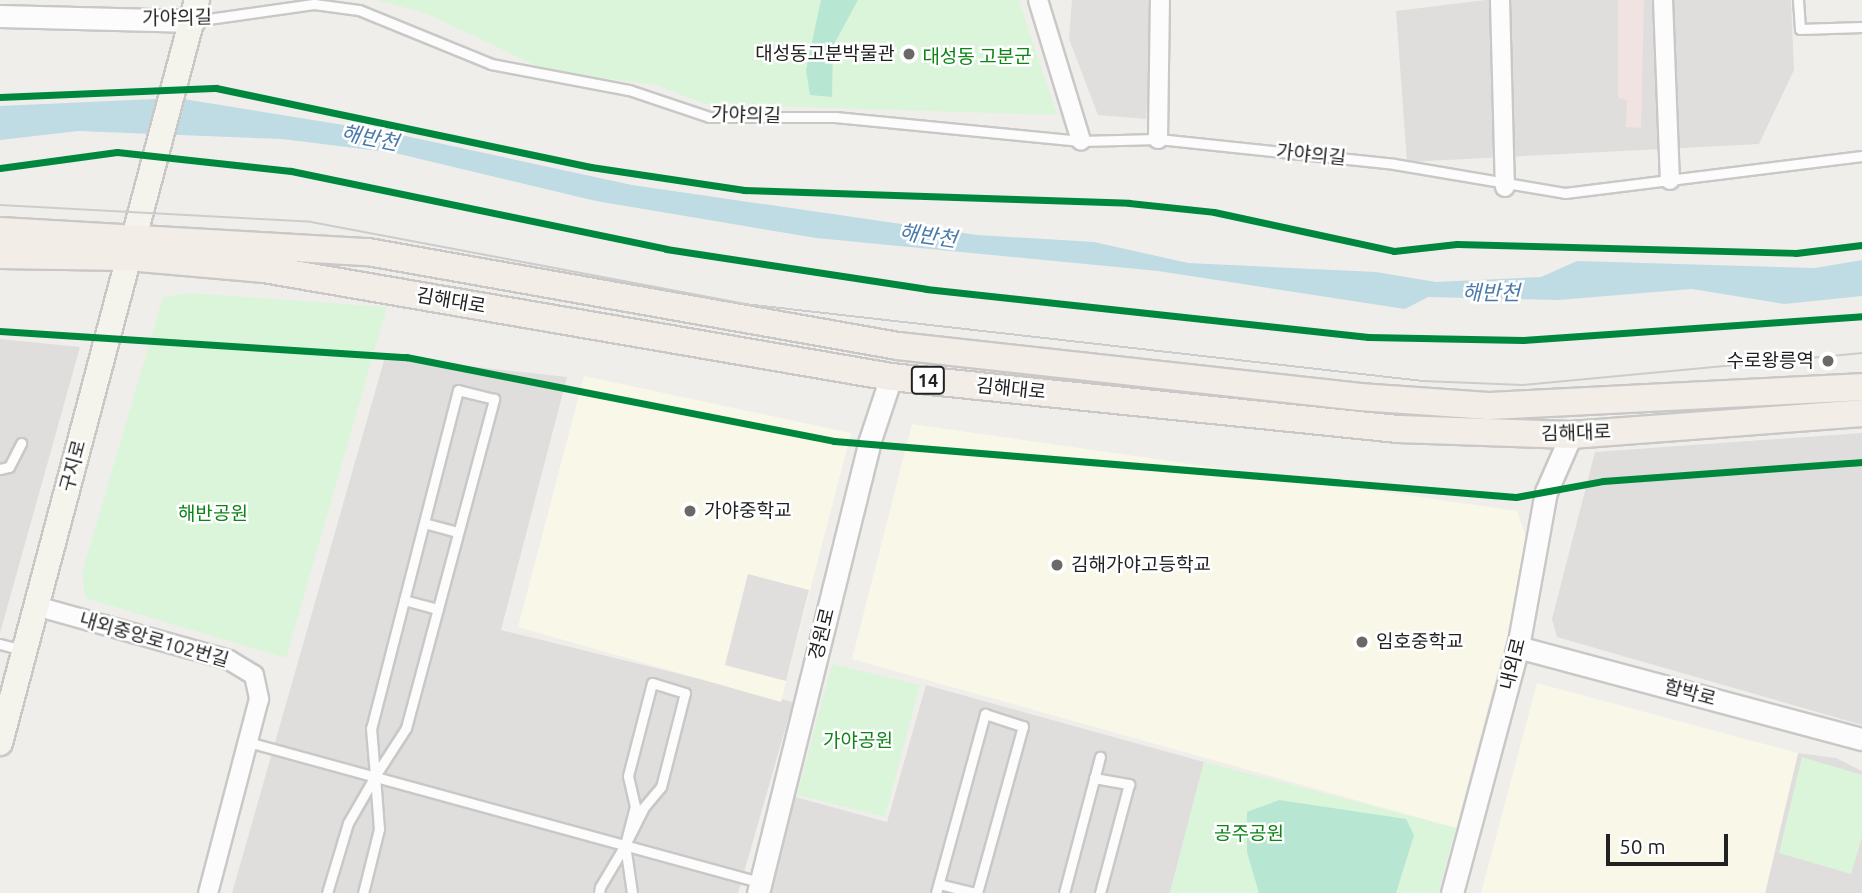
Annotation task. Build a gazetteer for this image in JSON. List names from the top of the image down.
{
  "streets": {
    "main road": ["김해대로", "14", "구지로"],
    "street": [
      "가야의길",
      "경원로",
      "내외중앙로102번길",
      "내외로",
      "함박로"
    ]
  },
  "crossings": [
    ["가야의길", "구지로"],
    ["김해대로", "구지로"],
    ["김해대로", "경원로"],
    ["김해대로", "내외로"],
    ["구지로", "내외중앙로102번길"],
    ["내외로", "함박로"]
  ],
  "water": ["해반천"],
  "parks": [
    "대성동 고분군",
    "해반공원",
    "가야공원",
    "공주공원"
  ],
  "places": [
    "대성동고분박물관",
    "수로왕릉역",
    "가야중학교",
    "김해가야고등학교",
    "임호중학교"
  ],
  "scale_bar": "50 m"
}
